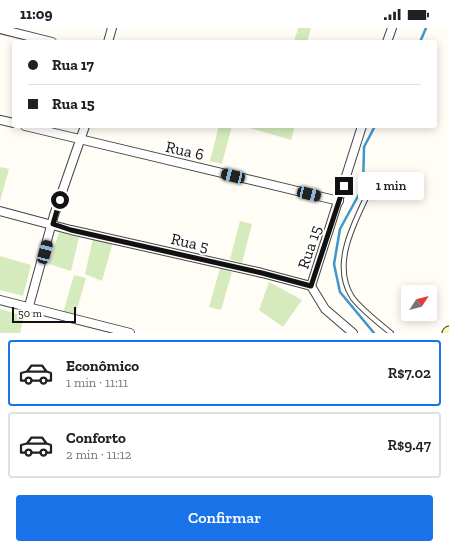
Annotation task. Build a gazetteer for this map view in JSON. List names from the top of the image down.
{
  "streets": {
    "street": ["Rua 6", "Rua 5", "Rua 15"]
  },
  "crossings": [
    ["Rua 6", "Rua 15"],
    ["Rua 5", "Rua 15"]
  ],
  "scale_bar": "50 m",
  "north": "top right",
  "page": {
    "status": "11:09",
    "banner": ["Rua 17", "Rua 15"],
    "bubble": "1 min",
    "scale": "50 m",
    "list": [
      {
        "name": "Econômico",
        "note": "1 min · 11:11",
        "value": "R$7.02"
      },
      {
        "name": "Conforto",
        "note": "2 min · 11:12",
        "value": "R$9.47"
      }
    ],
    "buttons": "Confirmar"
  }
}
